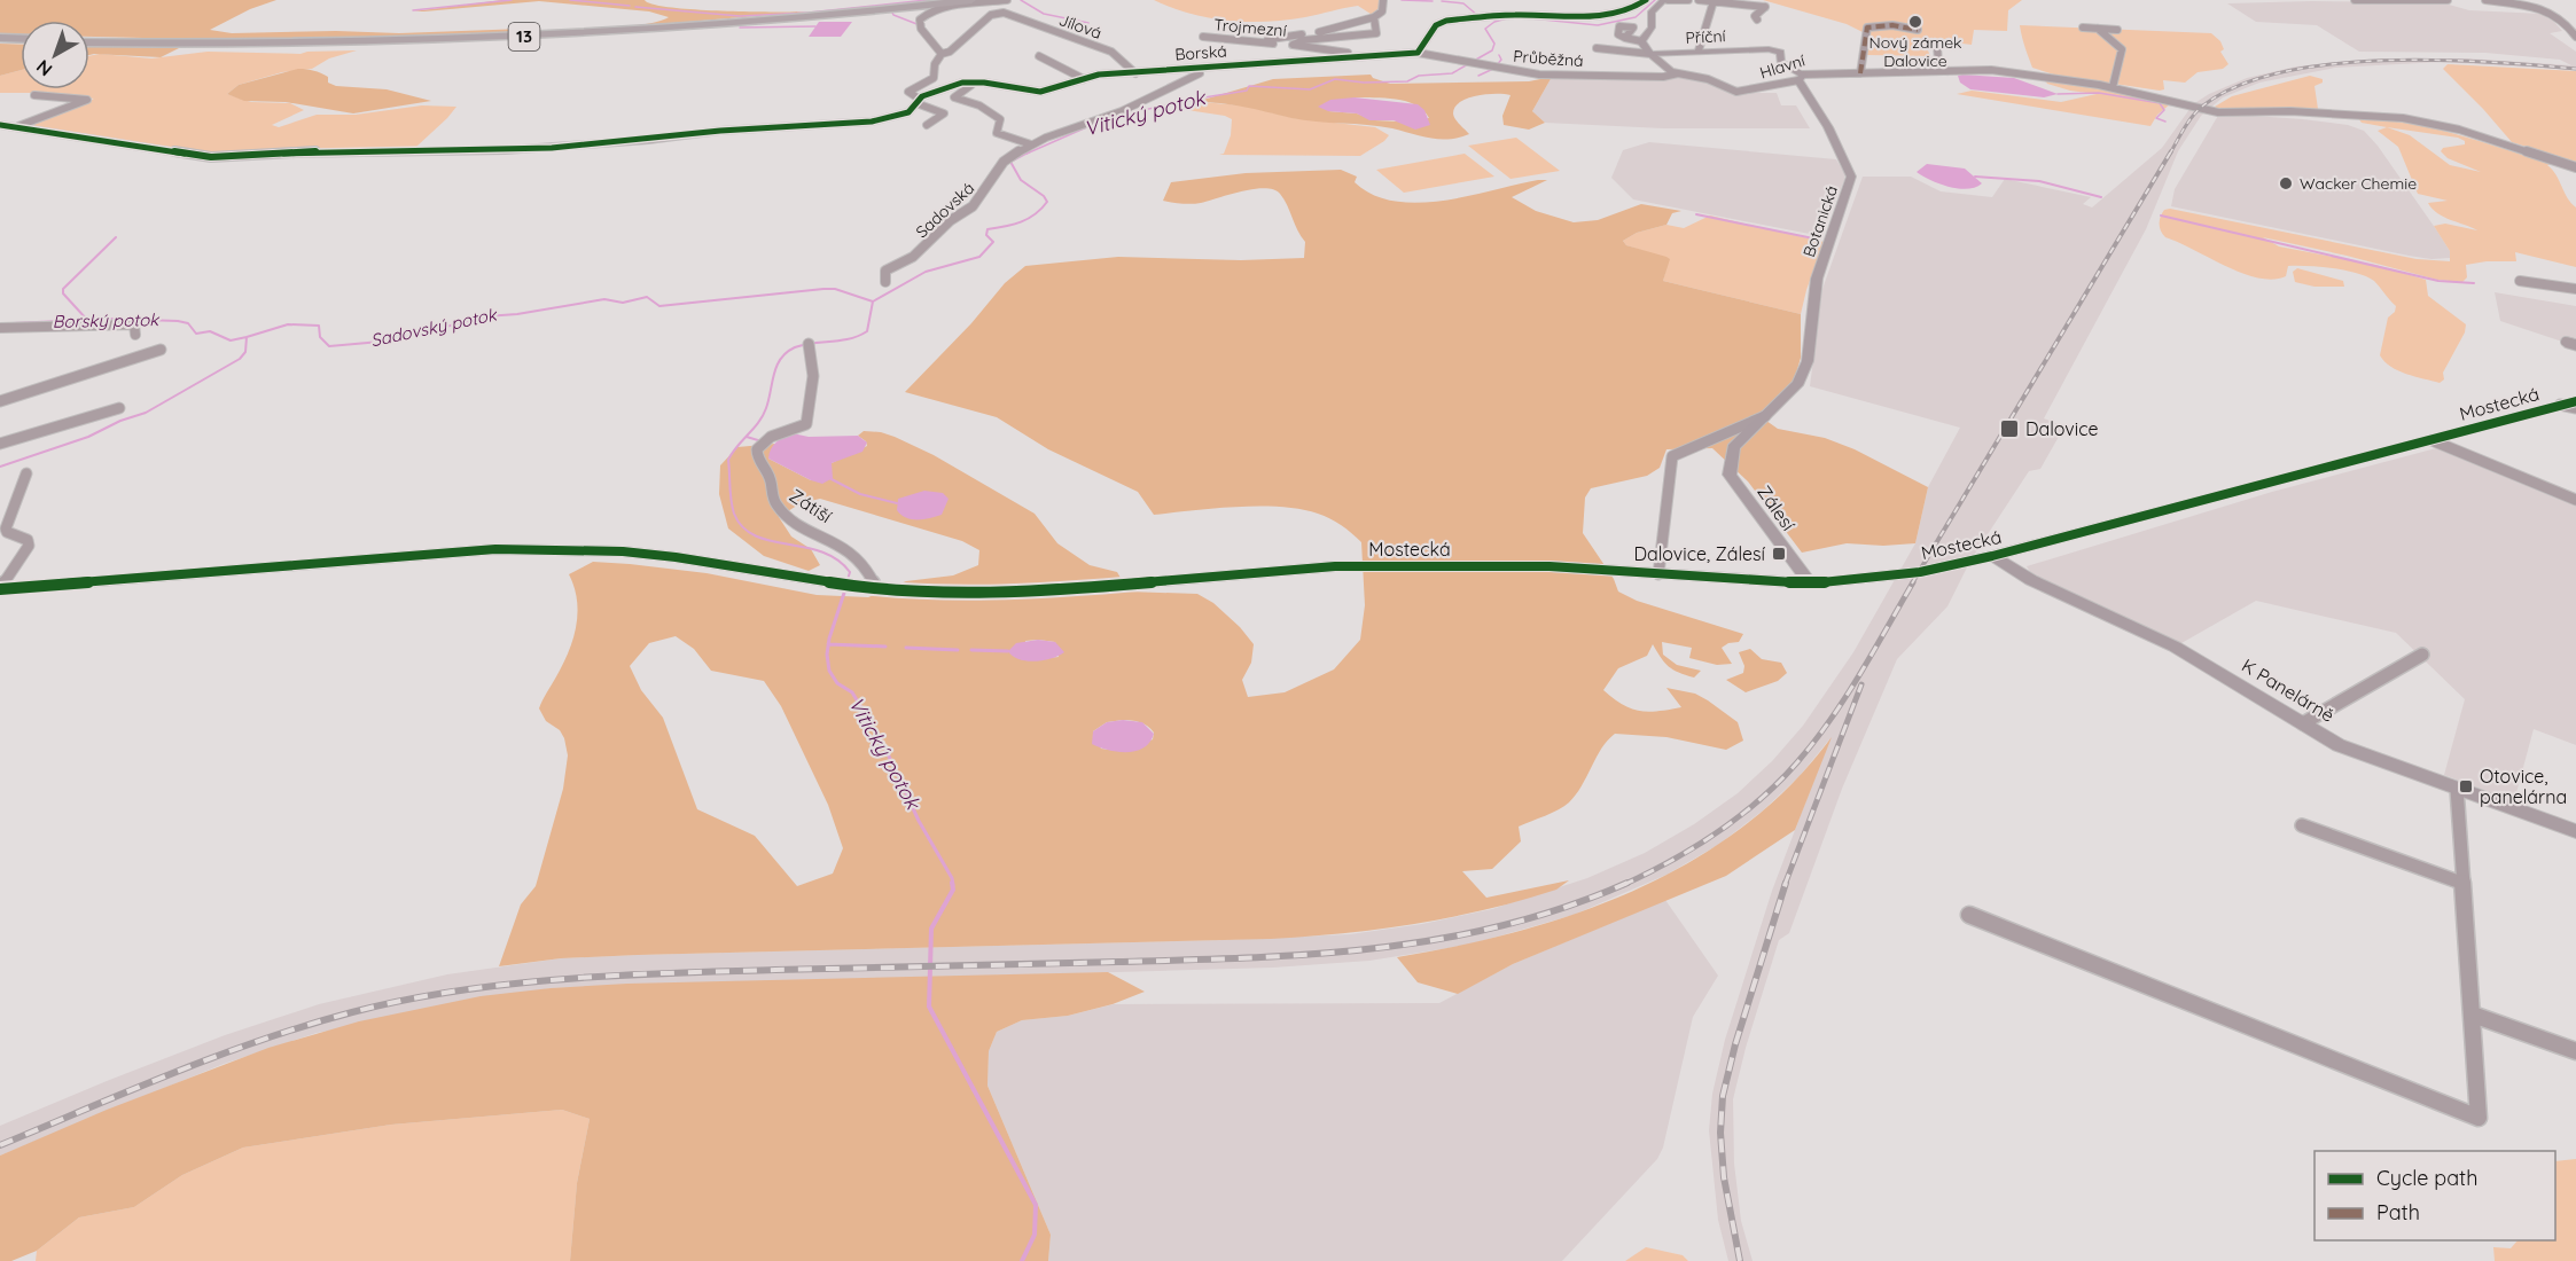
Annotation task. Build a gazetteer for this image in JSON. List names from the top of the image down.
{
  "streets": {
    "highway": ["13"],
    "street": [
      "Jílová",
      "Trojmezní",
      "Příční",
      "Borská",
      "Průběžná",
      "Hlavní",
      "Sadovská",
      "Botanická",
      "Mostecká",
      "Zátiší",
      "Zálesí",
      "K Panelárně"
    ]
  },
  "crossings": [
    ["Jílová", "Borská"],
    ["Příční", "Hlavní"],
    ["Příční", "Botanická"],
    ["Borská", "Průběžná"],
    ["Borská", "Sadovská"],
    ["Průběžná", "Hlavní"],
    ["Hlavní", "Botanická"],
    ["Botanická", "Zálesí"],
    ["Mostecká", "Zátiší"],
    ["Mostecká", "Zálesí"],
    ["Mostecká", "K Panelárně"]
  ],
  "water": ["Vitický potok", "Borský potok", "Sadovský potok"],
  "places": {
    "other": ["Nový zámek Dalovice", "Wacker Chemie"],
    "transit": ["Dalovice", "Dalovice, Zálesí", "Otovice, panelárna"]
  },
  "legend": ["Cycle path", "Path"],
  "north": "bottom left"
}
